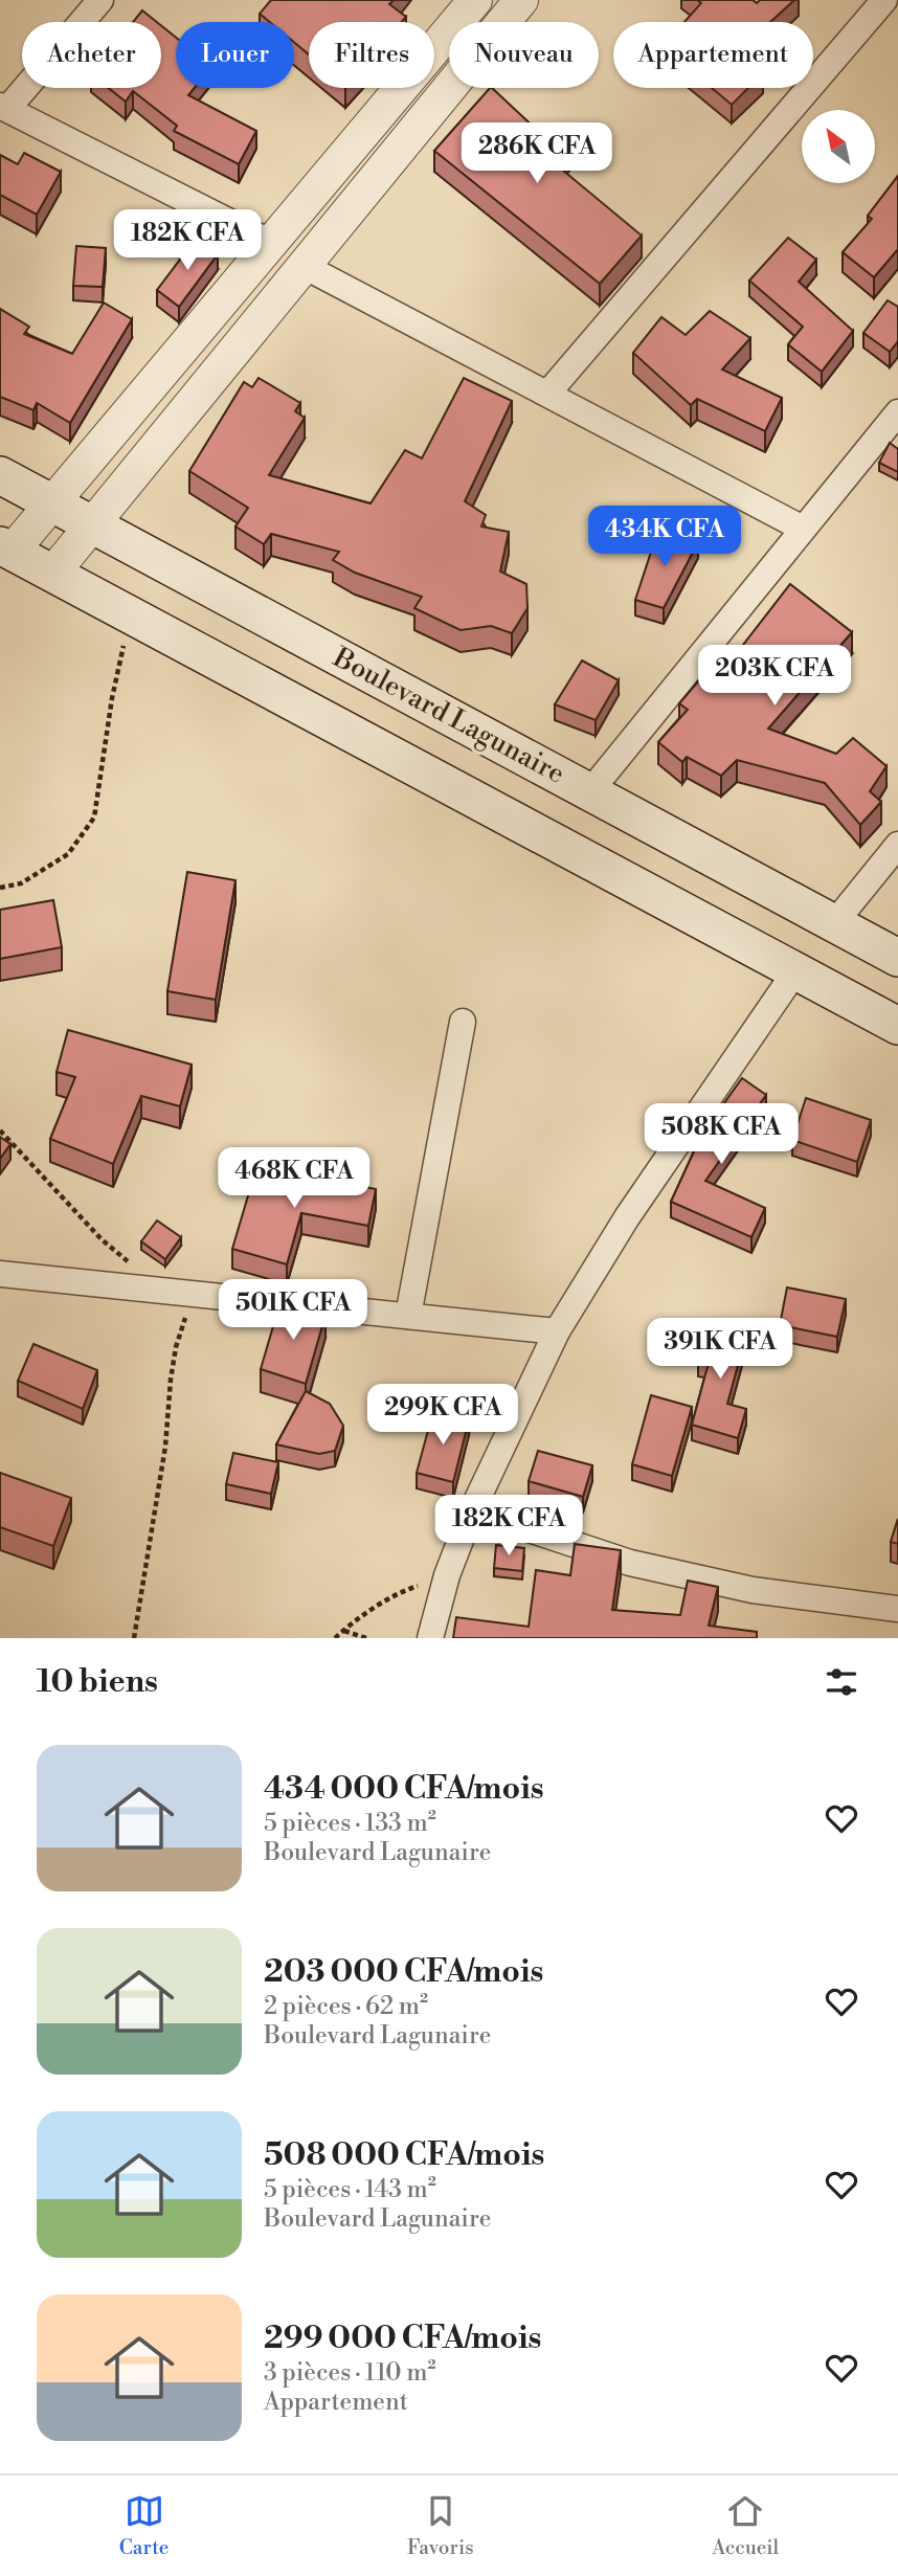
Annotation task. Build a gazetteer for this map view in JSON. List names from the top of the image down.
{
  "streets": {
    "main road": ["Boulevard Lagunaire"]
  },
  "north": "top left",
  "page": {
    "chip": [
      "Acheter",
      "Louer",
      "Filtres",
      "Nouveau",
      "Appartement"
    ],
    "price": [
      "286K CFA",
      "182K CFA",
      "434K CFA",
      "203K CFA",
      "508K CFA",
      "468K CFA",
      "501K CFA",
      "391K CFA",
      "299K CFA",
      "182K CFA"
    ],
    "heading": "10 biens",
    "list": [
      {
        "name": "434 000 CFA/mois",
        "note": "5 pièces · 133 m² · Boulevard Lagunaire"
      },
      {
        "name": "203 000 CFA/mois",
        "note": "2 pièces · 62 m² · Boulevard Lagunaire"
      },
      {
        "name": "508 000 CFA/mois",
        "note": "5 pièces · 143 m² · Boulevard Lagunaire"
      },
      {
        "name": "299 000 CFA/mois",
        "note": "3 pièces · 110 m² · Appartement"
      }
    ],
    "tabs": ["Carte", "Favoris", "Accueil"]
  }
}
